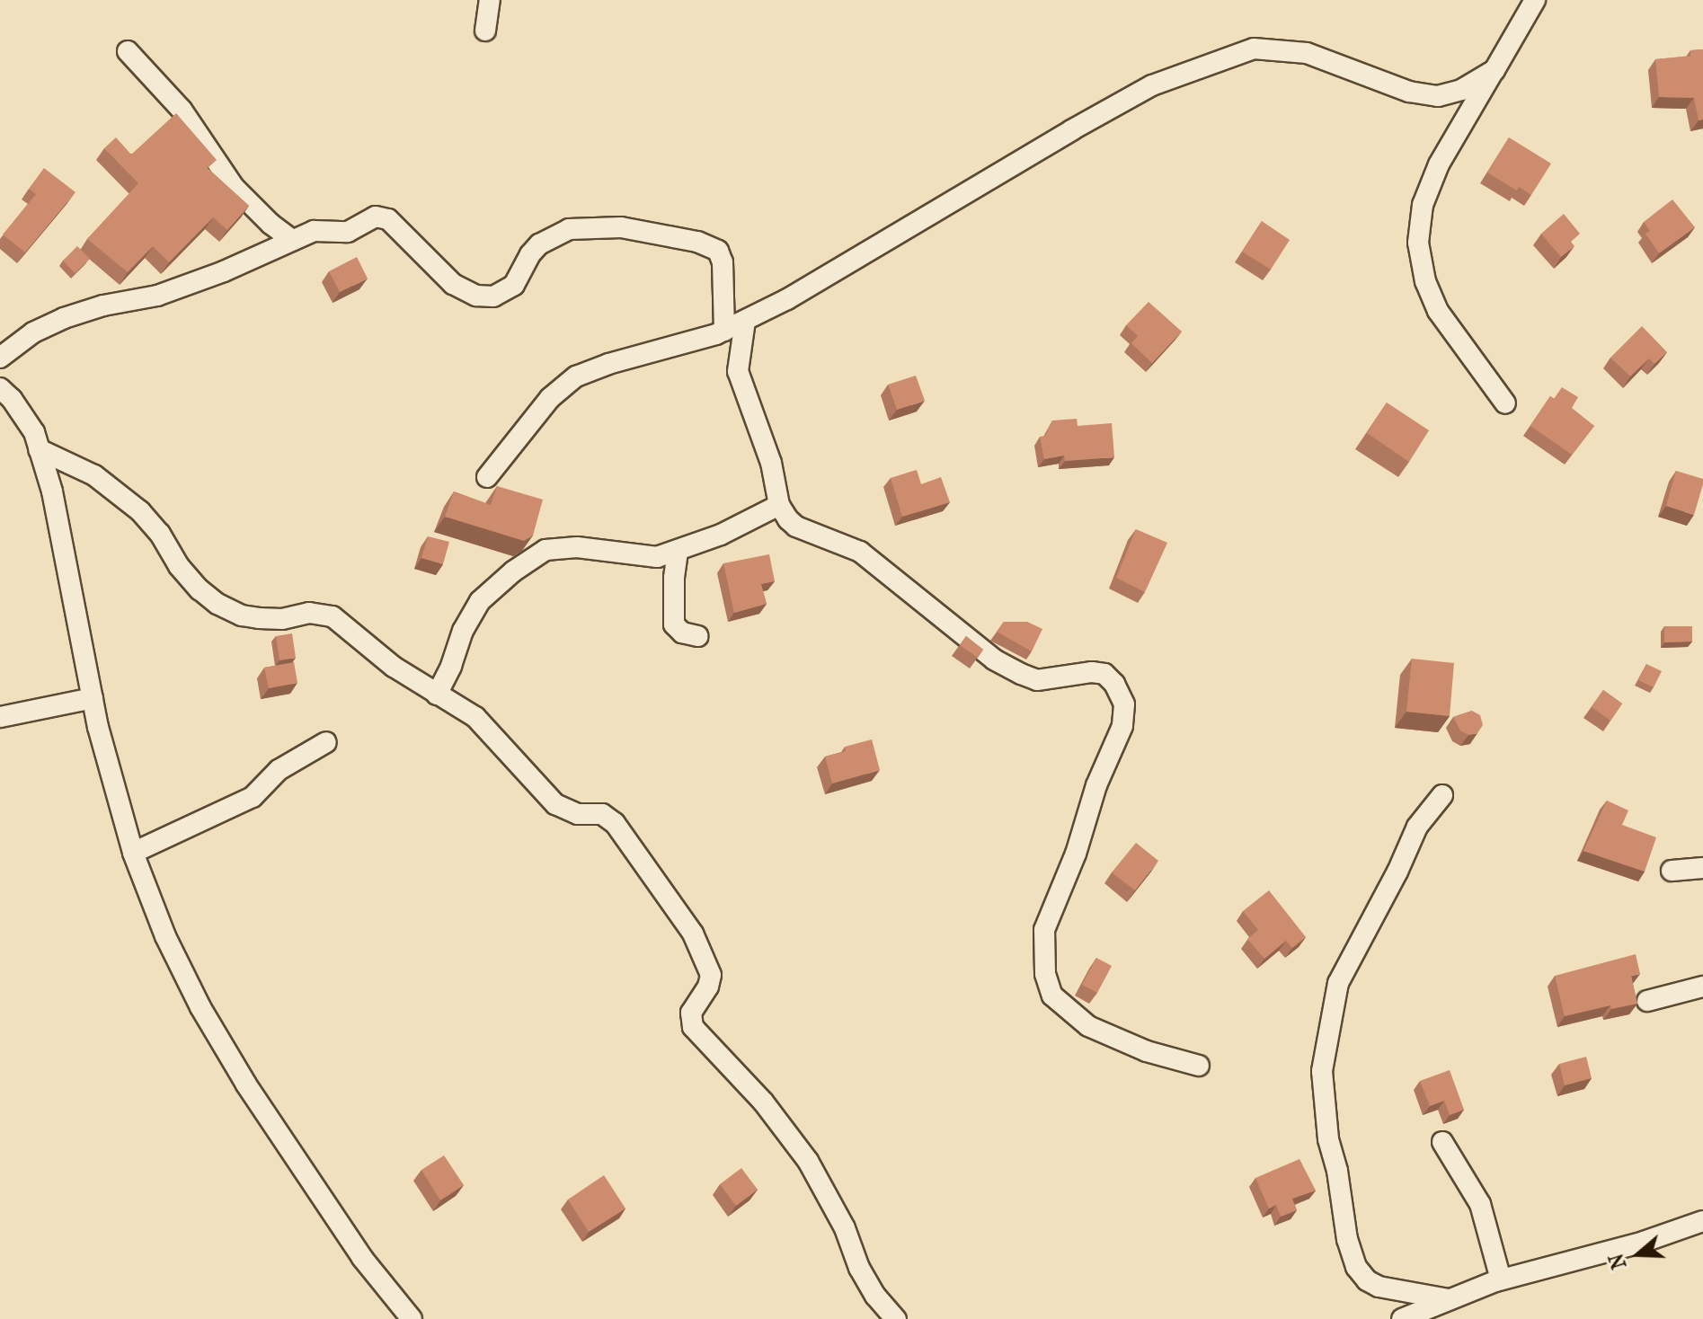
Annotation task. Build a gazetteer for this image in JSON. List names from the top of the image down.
{
  "north": "left"
}
